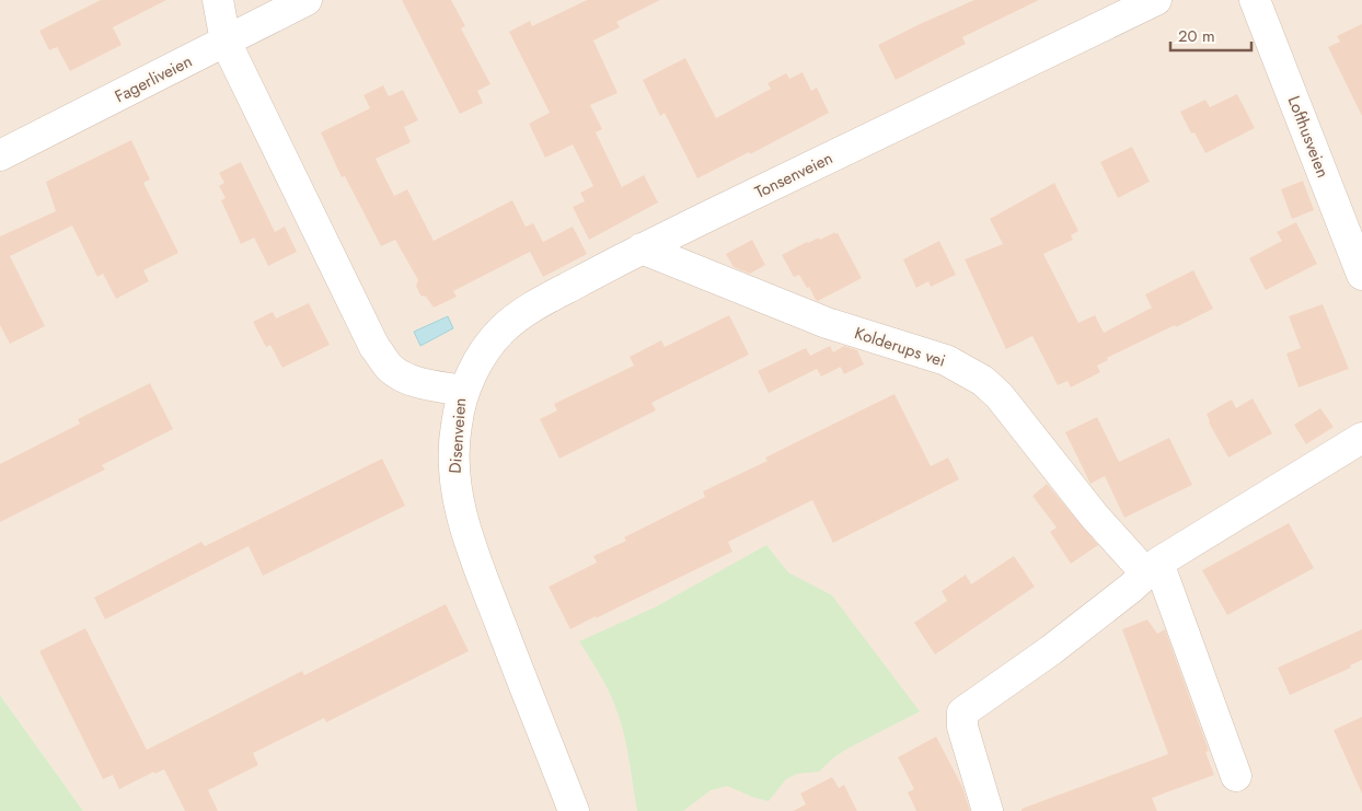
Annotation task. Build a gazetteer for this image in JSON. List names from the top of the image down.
{
  "streets": {
    "street": [
      "Fagerliveien",
      "Lofthusveien",
      "Tonsenveien",
      "Kolderups vei",
      "Disenveien"
    ]
  },
  "crossings": [
    ["Fagerliveien", "Disenveien"],
    ["Tonsenveien", "Kolderups vei"],
    ["Tonsenveien", "Disenveien"]
  ],
  "scale_bar": "20 m"
}
